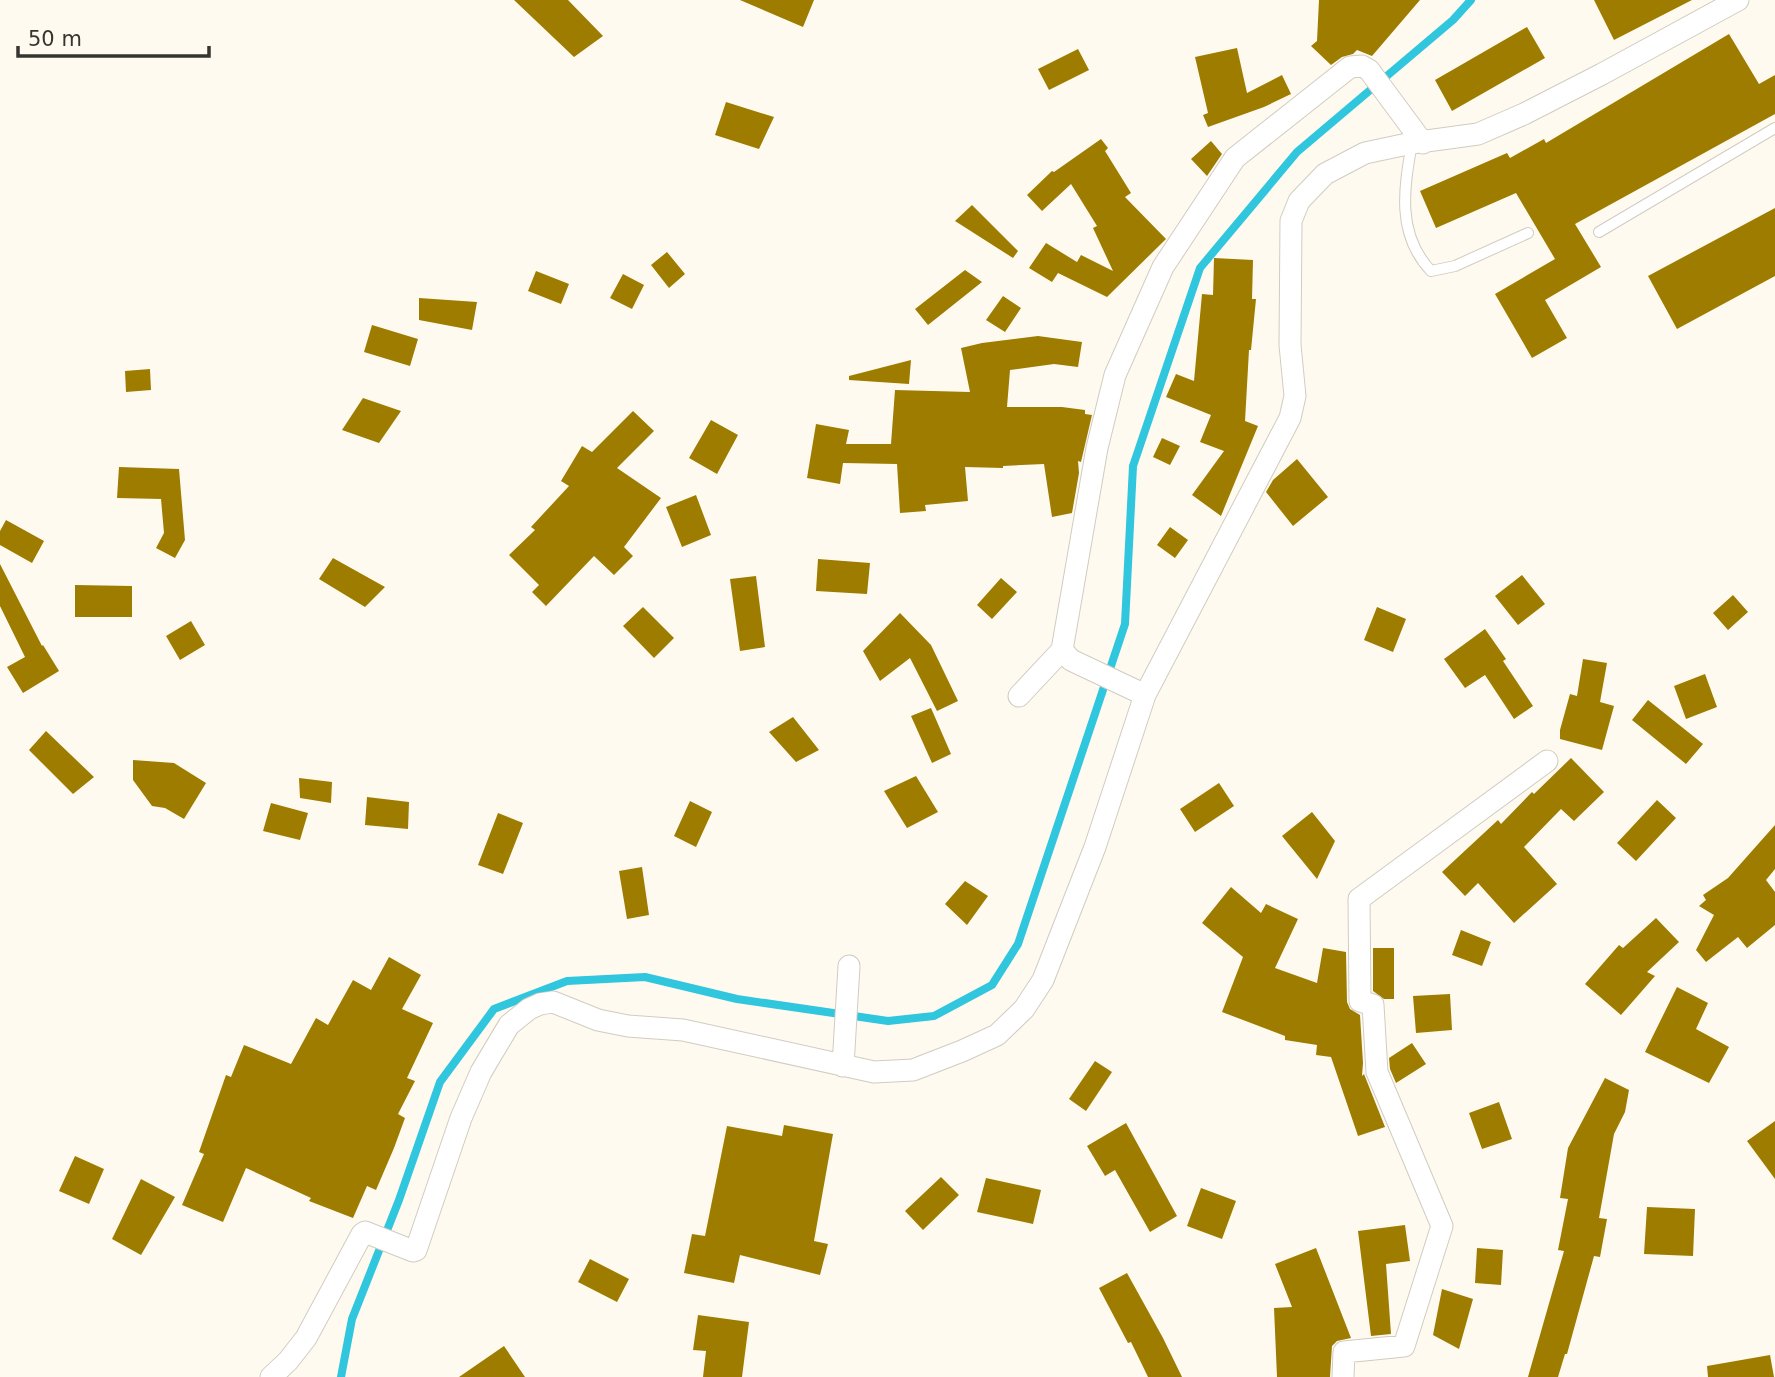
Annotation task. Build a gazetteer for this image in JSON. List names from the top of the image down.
{
  "scale_bar": "50 m"
}
